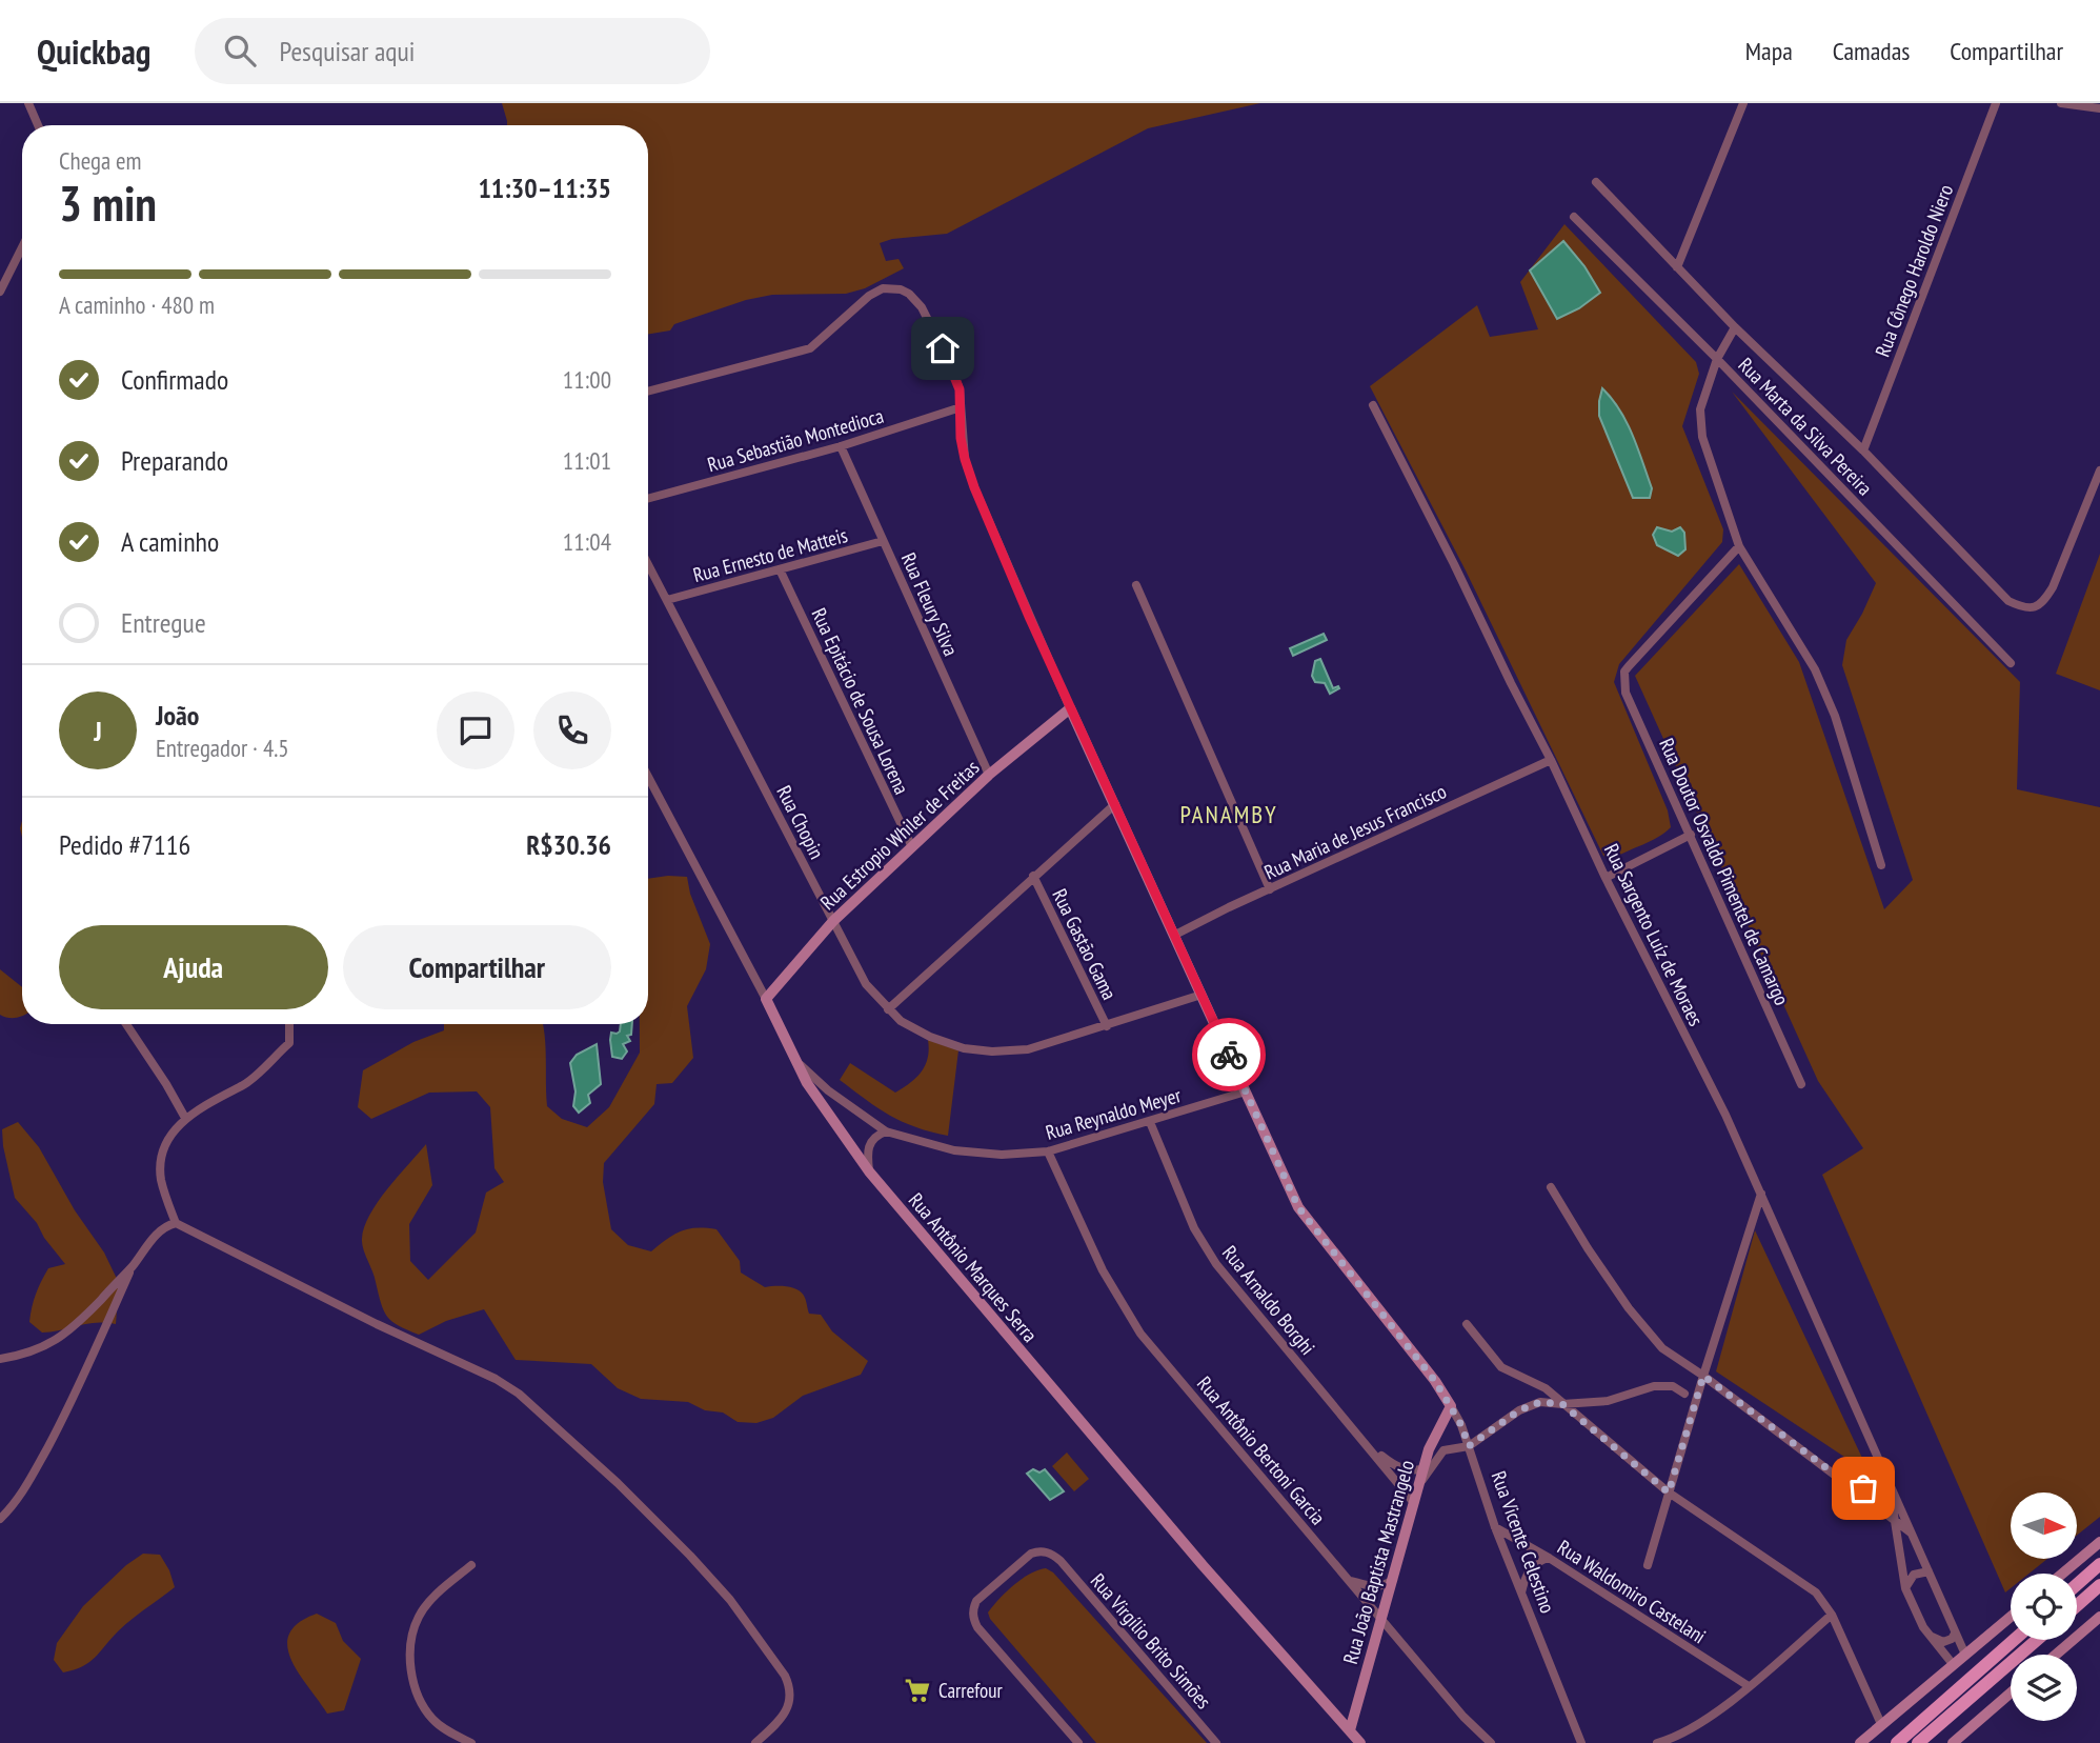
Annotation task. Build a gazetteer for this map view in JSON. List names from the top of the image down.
{
  "streets": {
    "street": [
      "Rua Cônego Haroldo Niero",
      "Rua Marta da Silva Pereira",
      "Rua Sebastião Montedioca",
      "Rua Ernesto de Matteis",
      "Rua Fleury Silva",
      "Rua Epitácio de Sousa Lorena",
      "Rua Chopin",
      "Rua Maria de Jesus Francisco",
      "Rua Estropio Whiler de Freitas",
      "Rua Doutor Osvaldo Pimentel de Camargo",
      "Rua Sargento Luíz de Moraes",
      "Rua Gastão Gama",
      "Rua Reynaldo Meyer",
      "Rua Antônio Marques Serra",
      "Rua Arnaldo Borghi",
      "Rua Antônio Bertoni Garcia",
      "Rua Vicente Celestino",
      "Rua João Baptista Mastrangelo",
      "Rua Waldomiro Castelani",
      "Rua Virgílio Brito Simões"
    ]
  },
  "crossings": [
    ["Rua Cônego Haroldo Niero", "Rua Marta da Silva Pereira"],
    ["Rua Sebastião Montedioca", "Rua Fleury Silva"],
    ["Rua Sebastião Montedioca", "Rua Vicente Celestino"],
    ["Rua Ernesto de Matteis", "Rua Fleury Silva"],
    ["Rua Ernesto de Matteis", "Rua Epitácio de Sousa Lorena"],
    ["Rua Ernesto de Matteis", "Rua Chopin"],
    ["Rua Fleury Silva", "Rua Estropio Whiler de Freitas"],
    ["Rua Epitácio de Sousa Lorena", "Rua Estropio Whiler de Freitas"],
    ["Rua Chopin", "Rua Estropio Whiler de Freitas"],
    ["Rua Chopin", "Rua Gastão Gama"],
    ["Rua Chopin", "Rua Vicente Celestino"],
    ["Rua Maria de Jesus Francisco", "Rua Sargento Luíz de Moraes"],
    ["Rua Maria de Jesus Francisco", "Rua Vicente Celestino"],
    ["Rua Estropio Whiler de Freitas", "Rua Antônio Marques Serra"],
    ["Rua Estropio Whiler de Freitas", "Rua Vicente Celestino"],
    ["Rua Reynaldo Meyer", "Rua Antônio Marques Serra"],
    ["Rua Reynaldo Meyer", "Rua Arnaldo Borghi"],
    ["Rua Reynaldo Meyer", "Rua Antônio Bertoni Garcia"],
    ["Rua Reynaldo Meyer", "Rua Vicente Celestino"],
    ["Rua Antônio Marques Serra", "Rua João Baptista Mastrangelo"],
    ["Rua Arnaldo Borghi", "Rua João Baptista Mastrangelo"],
    ["Rua Antônio Bertoni Garcia", "Rua João Baptista Mastrangelo"],
    ["Rua Vicente Celestino", "Rua João Baptista Mastrangelo"],
    ["Rua Vicente Celestino", "Rua Waldomiro Castelani"]
  ],
  "districts": ["PANAMBY"],
  "places": {
    "supermarket": ["Carrefour"]
  },
  "north": "right",
  "page": {
    "header": "Quickbag",
    "search": "Pesquisar aqui",
    "nav": ["Mapa", "Camadas", "Compartilhar"],
    "heading": ["3 min", "Chega em", "11:30–11:35"],
    "panel": [
      "João",
      "Entregador · 4.5",
      "Pedido #7116",
      "R$30.36"
    ],
    "bar": "A caminho · 480 m",
    "list": [
      ["Confirmado", "11:00"],
      ["Preparando", "11:01"],
      ["A caminho", "11:04"],
      "Entregue"
    ],
    "round": "J",
    "buttons": ["Ajuda", "Compartilhar"]
  }
}
